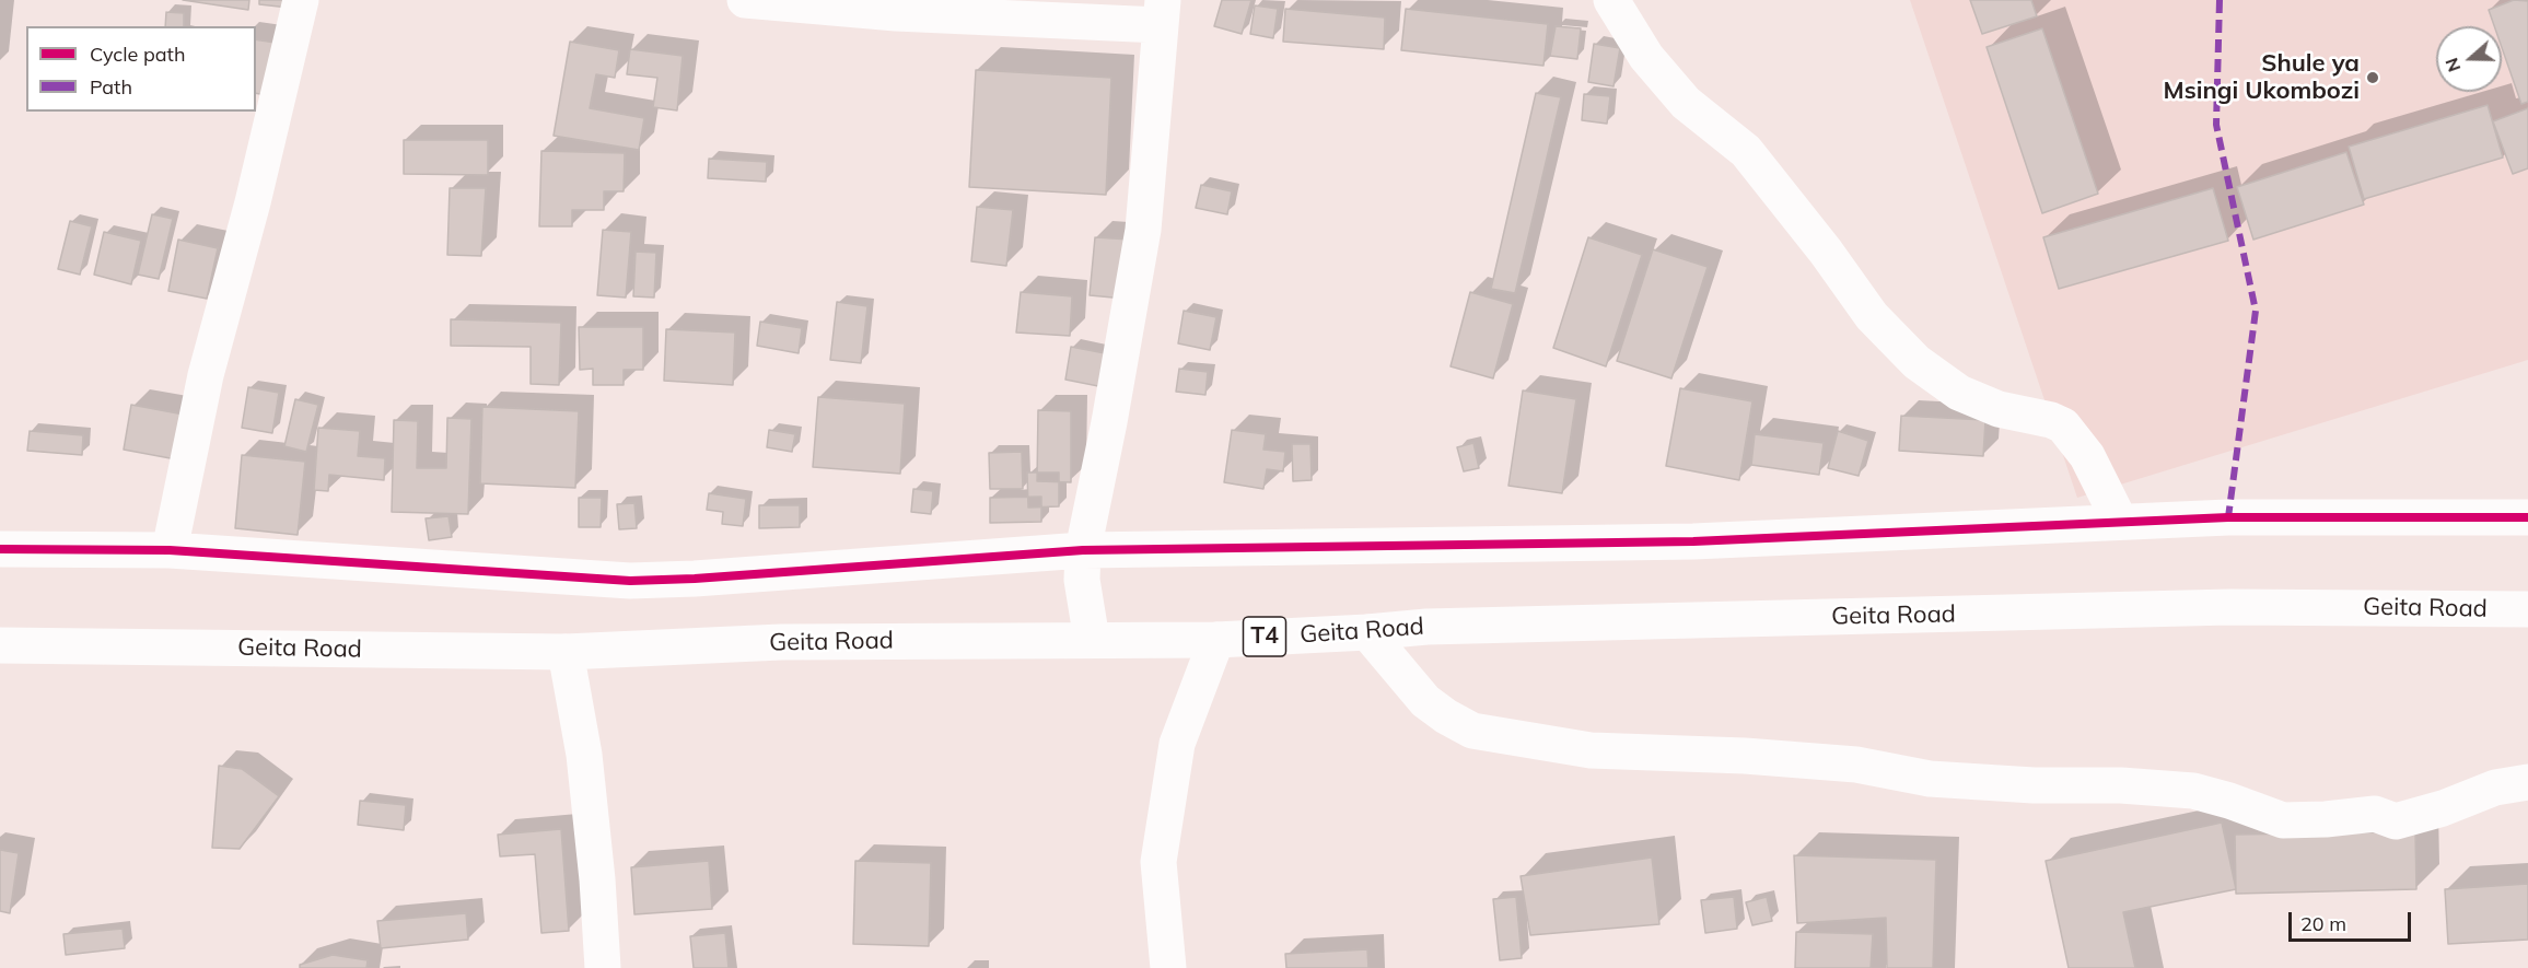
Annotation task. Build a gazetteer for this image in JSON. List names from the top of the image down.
{
  "streets": {
    "main road": ["Geita Road", "T4"]
  },
  "places": ["Shule ya Msingi Ukombozi"],
  "legend": ["Cycle path", "Path"],
  "scale_bar": "20 m",
  "north": "left"
}
